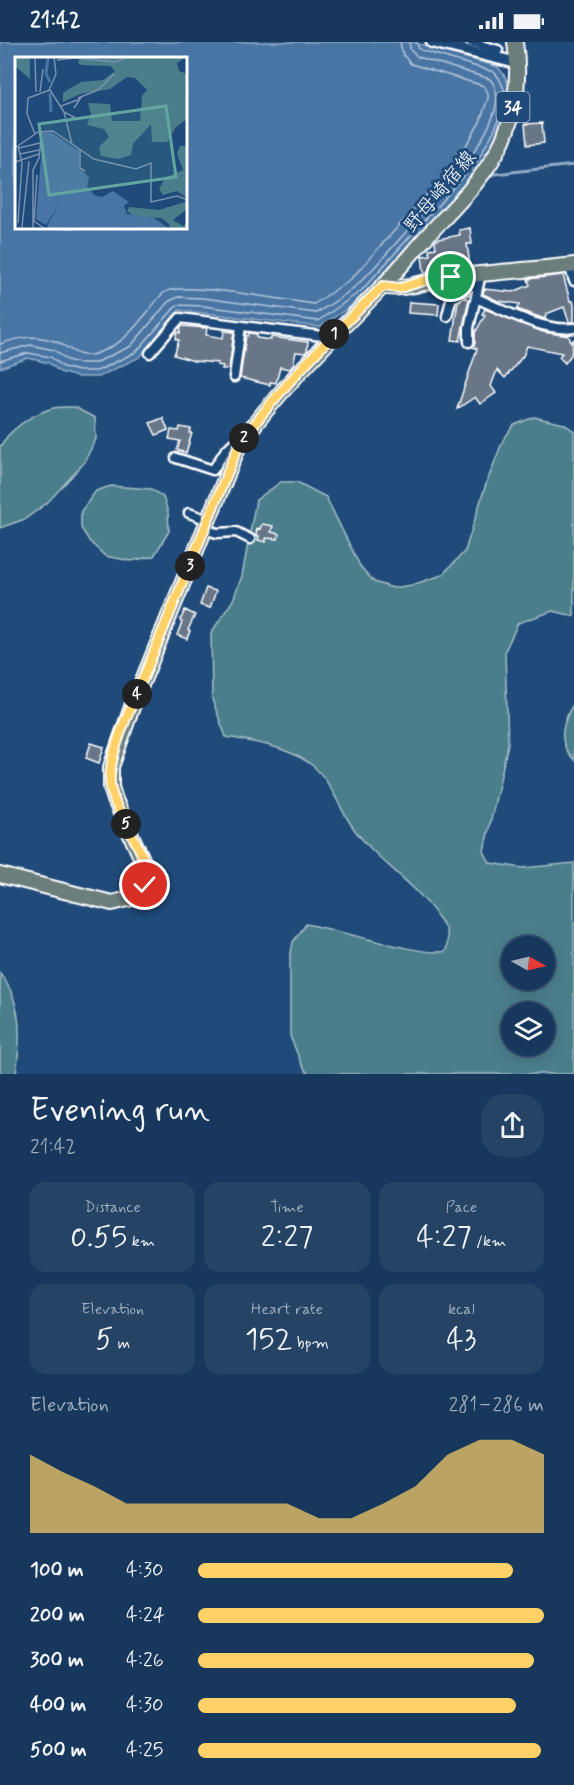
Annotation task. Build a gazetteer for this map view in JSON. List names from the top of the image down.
{
  "streets": {
    "main road": ["34", "野母崎宿線"]
  },
  "north": "right",
  "page": {
    "status": "21:42",
    "pins": [
      "1",
      "2",
      "3",
      "4",
      "5"
    ],
    "heading": ["Evening run", "21:42"],
    "stats": [
      ["Distance", "0.55 km"],
      ["Time", "2:27"],
      ["Pace", "4:27 /km"],
      ["Elevation", "5 m"],
      ["Heart rate", "152 bpm"],
      ["kcal", "43"]
    ],
    "chart": ["Elevation", "281–286 m"],
    "list": [
      {
        "name": "100 m",
        "note": "4:30"
      },
      {
        "name": "200 m",
        "note": "4:24"
      },
      {
        "name": "300 m",
        "note": "4:26"
      },
      {
        "name": "400 m",
        "note": "4:30"
      },
      {
        "name": "500 m",
        "note": "4:25"
      }
    ]
  }
}
